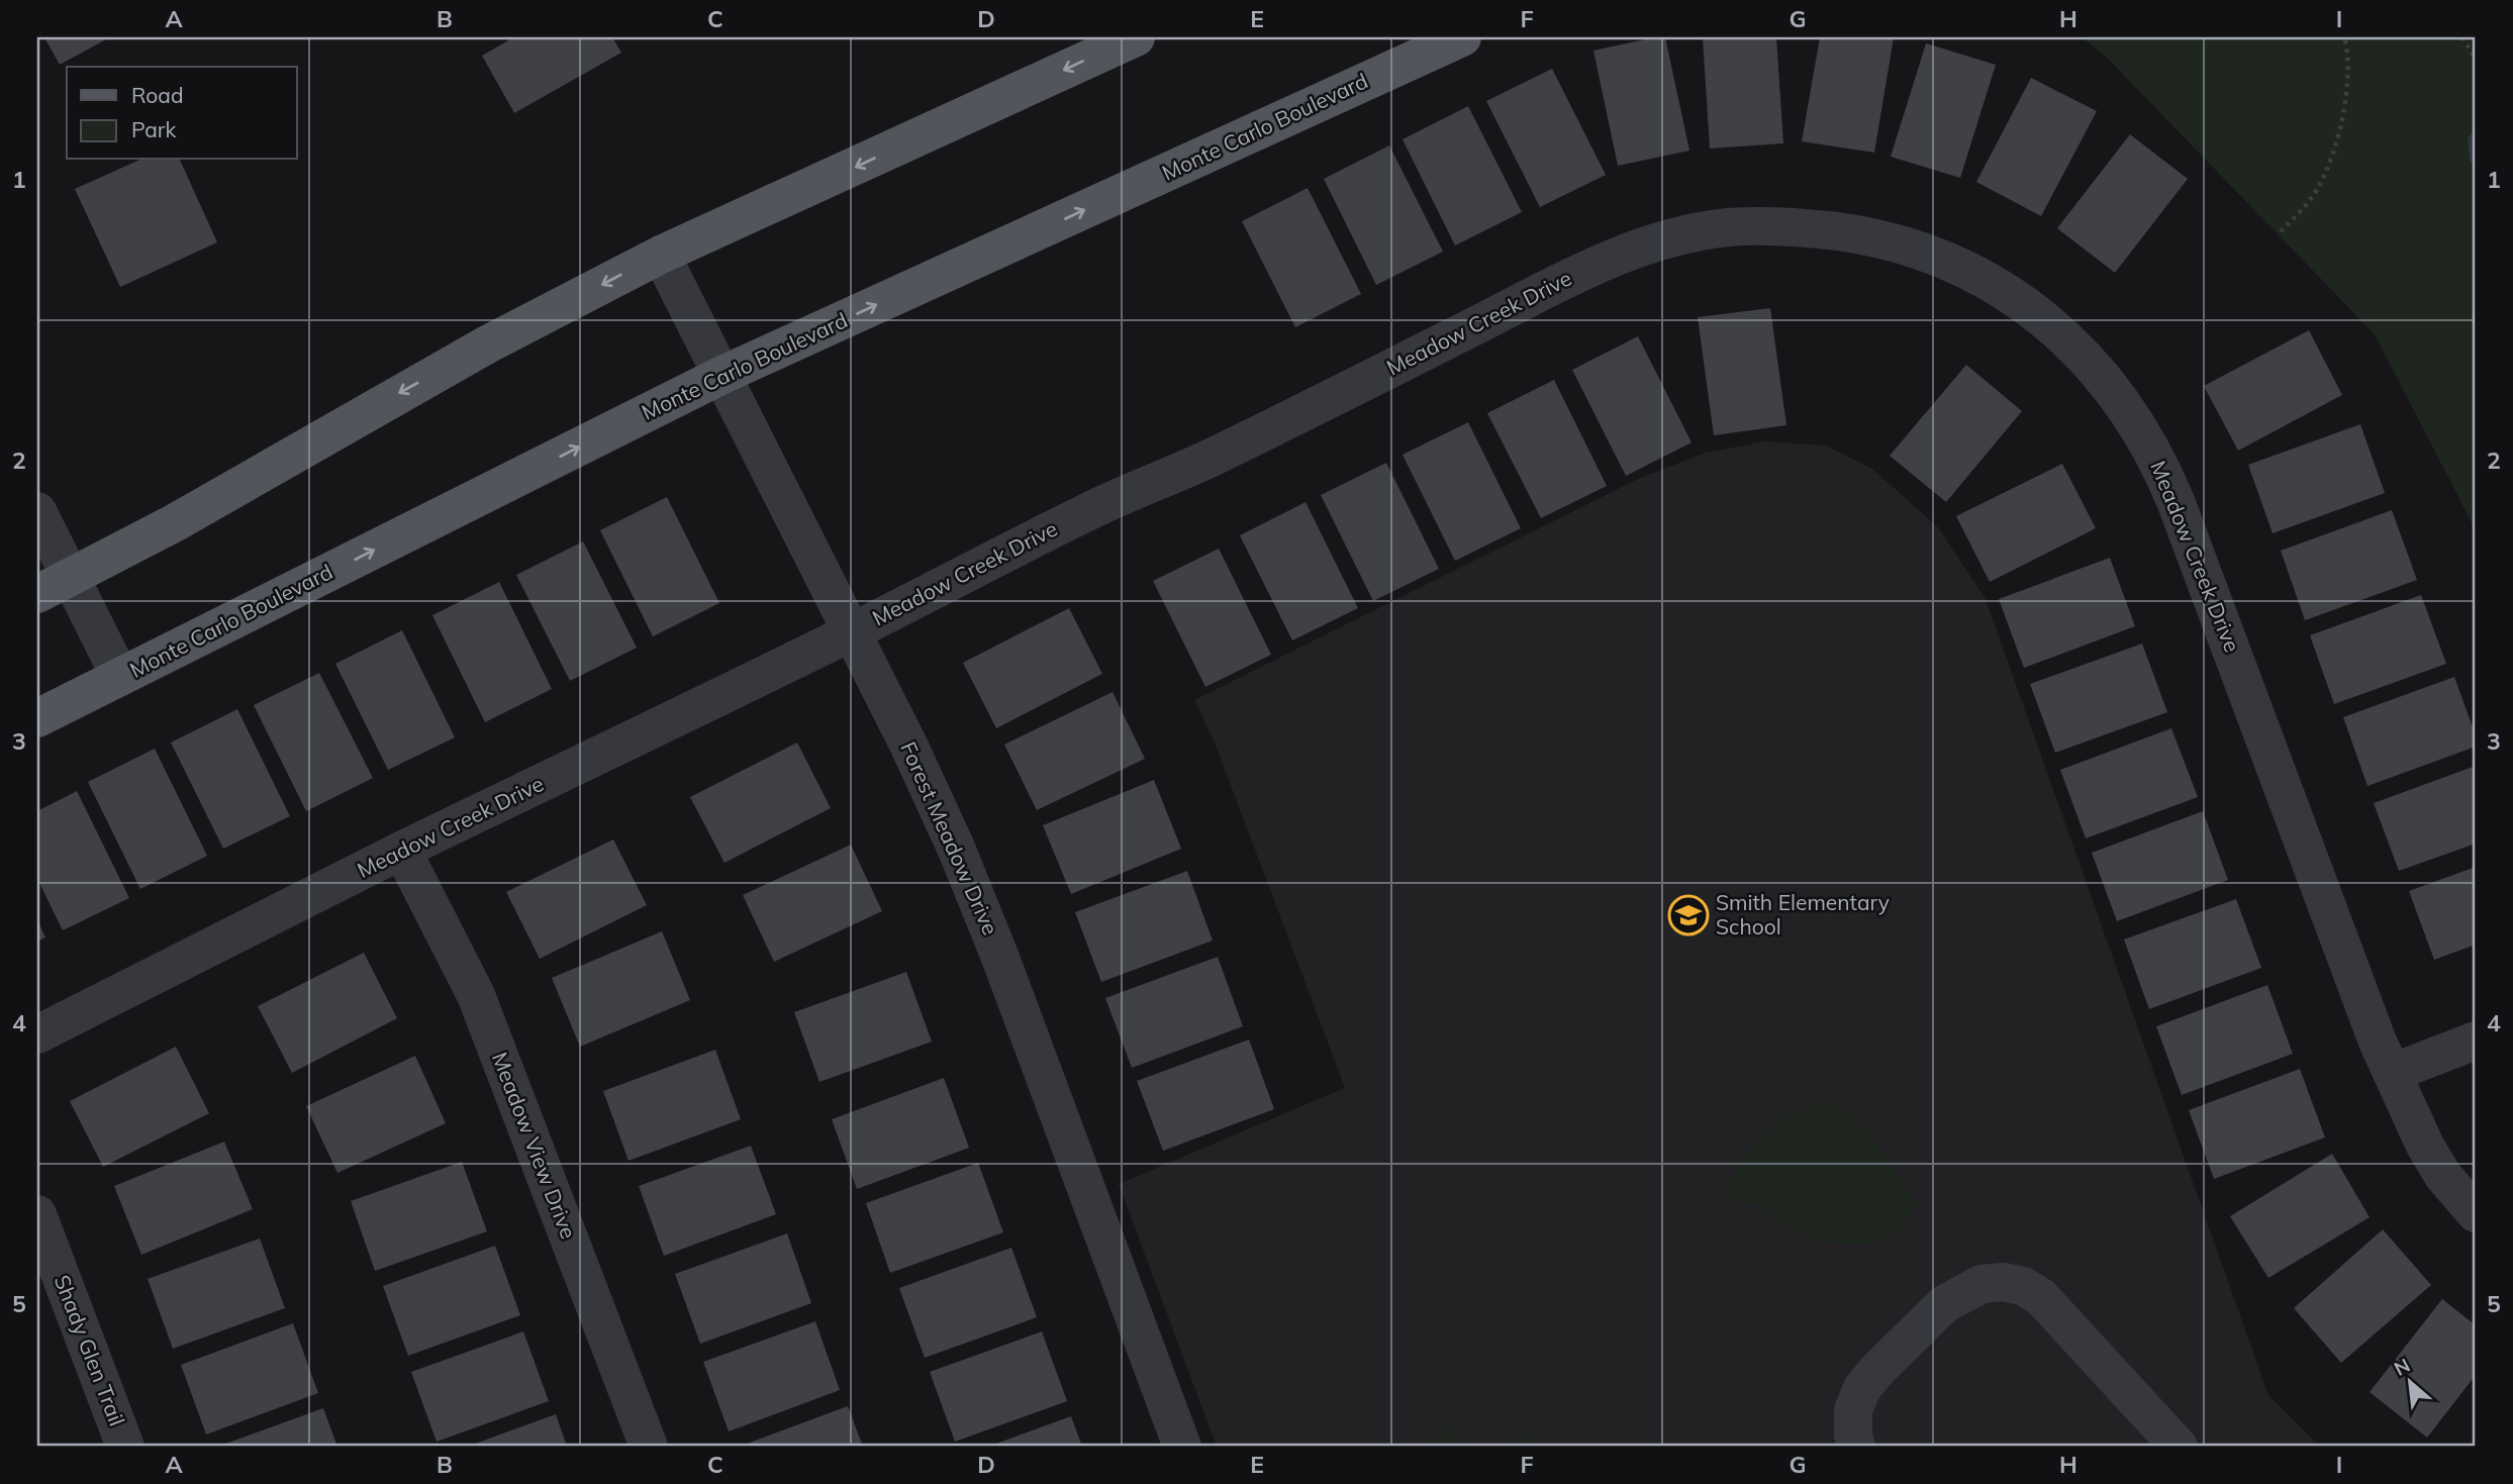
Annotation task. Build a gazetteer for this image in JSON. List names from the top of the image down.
{
  "streets": {
    "main road": ["Monte Carlo Boulevard"],
    "street": [
      "Meadow Creek Drive",
      "Forest Meadow Drive",
      "Meadow View Drive",
      "Shady Glen Trail"
    ]
  },
  "crossings": [
    ["Monte Carlo Boulevard", "Forest Meadow Drive"],
    ["Meadow Creek Drive", "Forest Meadow Drive"],
    ["Meadow Creek Drive", "Meadow View Drive"]
  ],
  "places": {
    "school or university": ["Smith Elementary School"]
  },
  "legend": ["Road", "Park"],
  "north": "top left",
  "grid": {
    "columns": [
      "A",
      "B",
      "C",
      "D",
      "E",
      "F",
      "G",
      "H",
      "I"
    ],
    "rows": [
      "1",
      "2",
      "3",
      "4",
      "5"
    ]
  }
}
